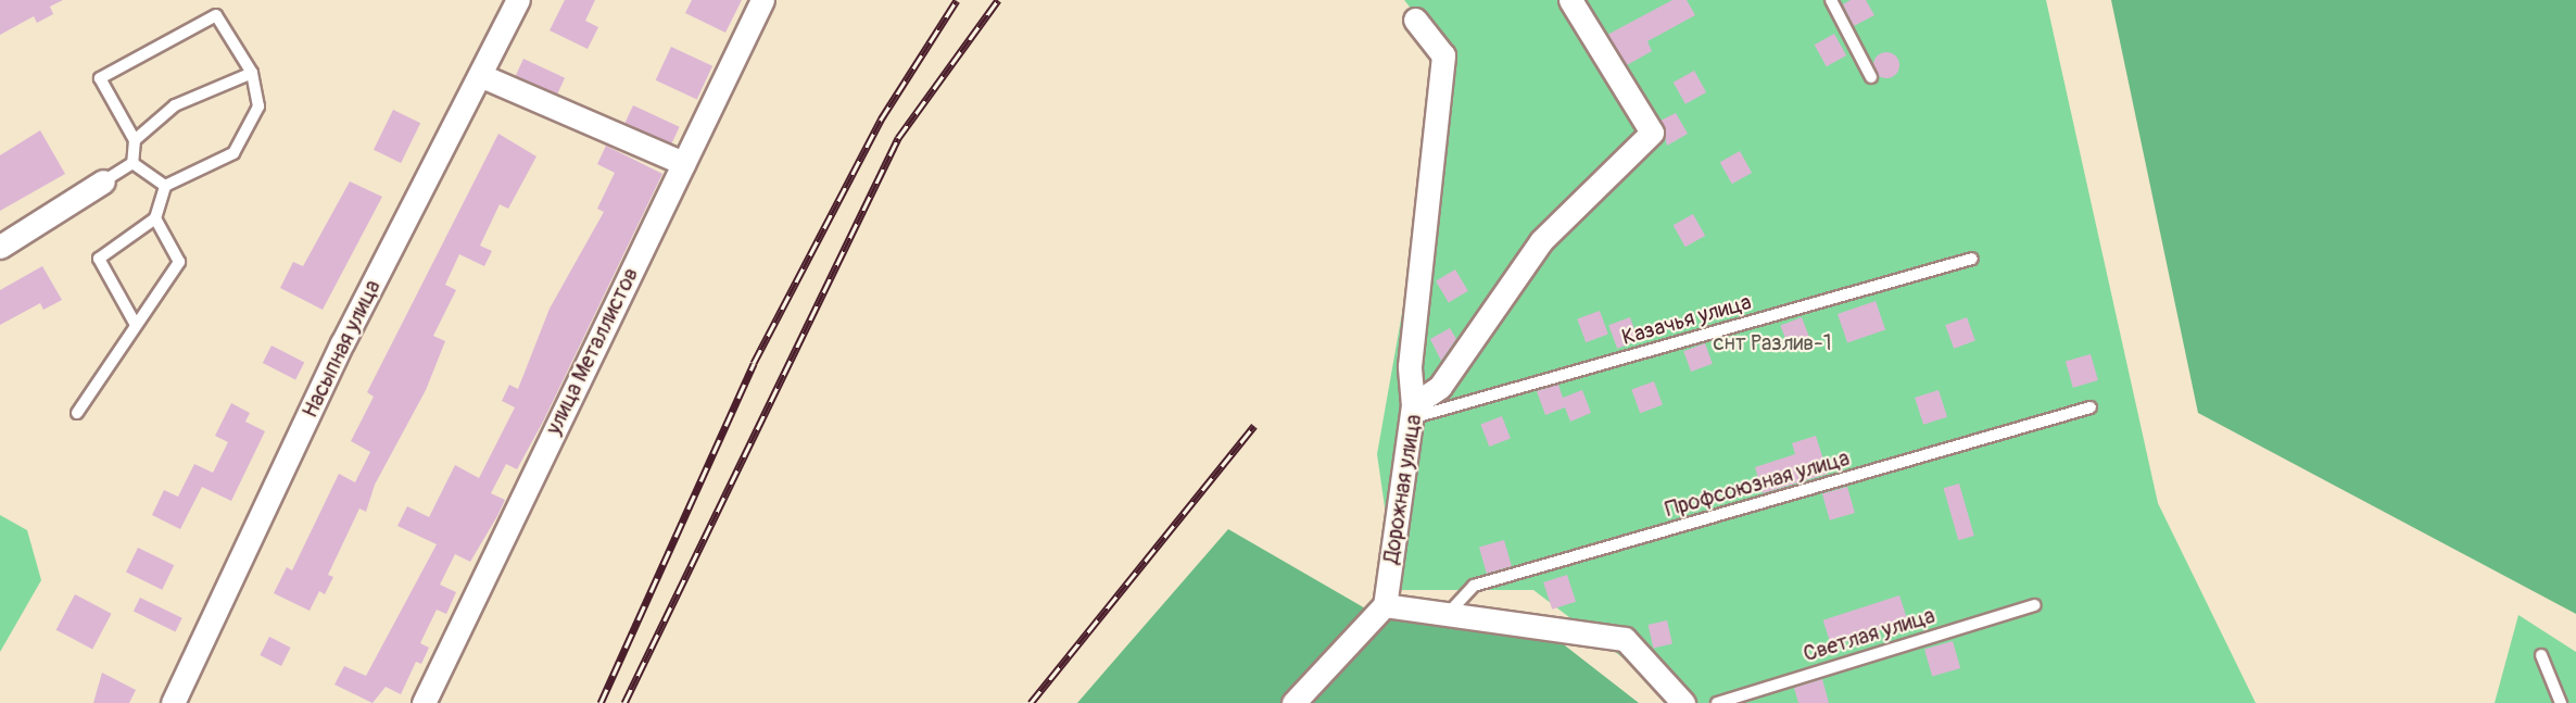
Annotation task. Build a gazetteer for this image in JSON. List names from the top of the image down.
{
  "streets": {
    "street": ["Насыпная улица", "улица Металлистов", "Дорожная улица"],
    "lane": ["Казачья улица", "Профсоюзная улица", "Светлая улица"]
  },
  "crossings": [
    ["Казачья улица", "Дорожная улица"]
  ],
  "parks": ["снт Разлив-1"]
}
